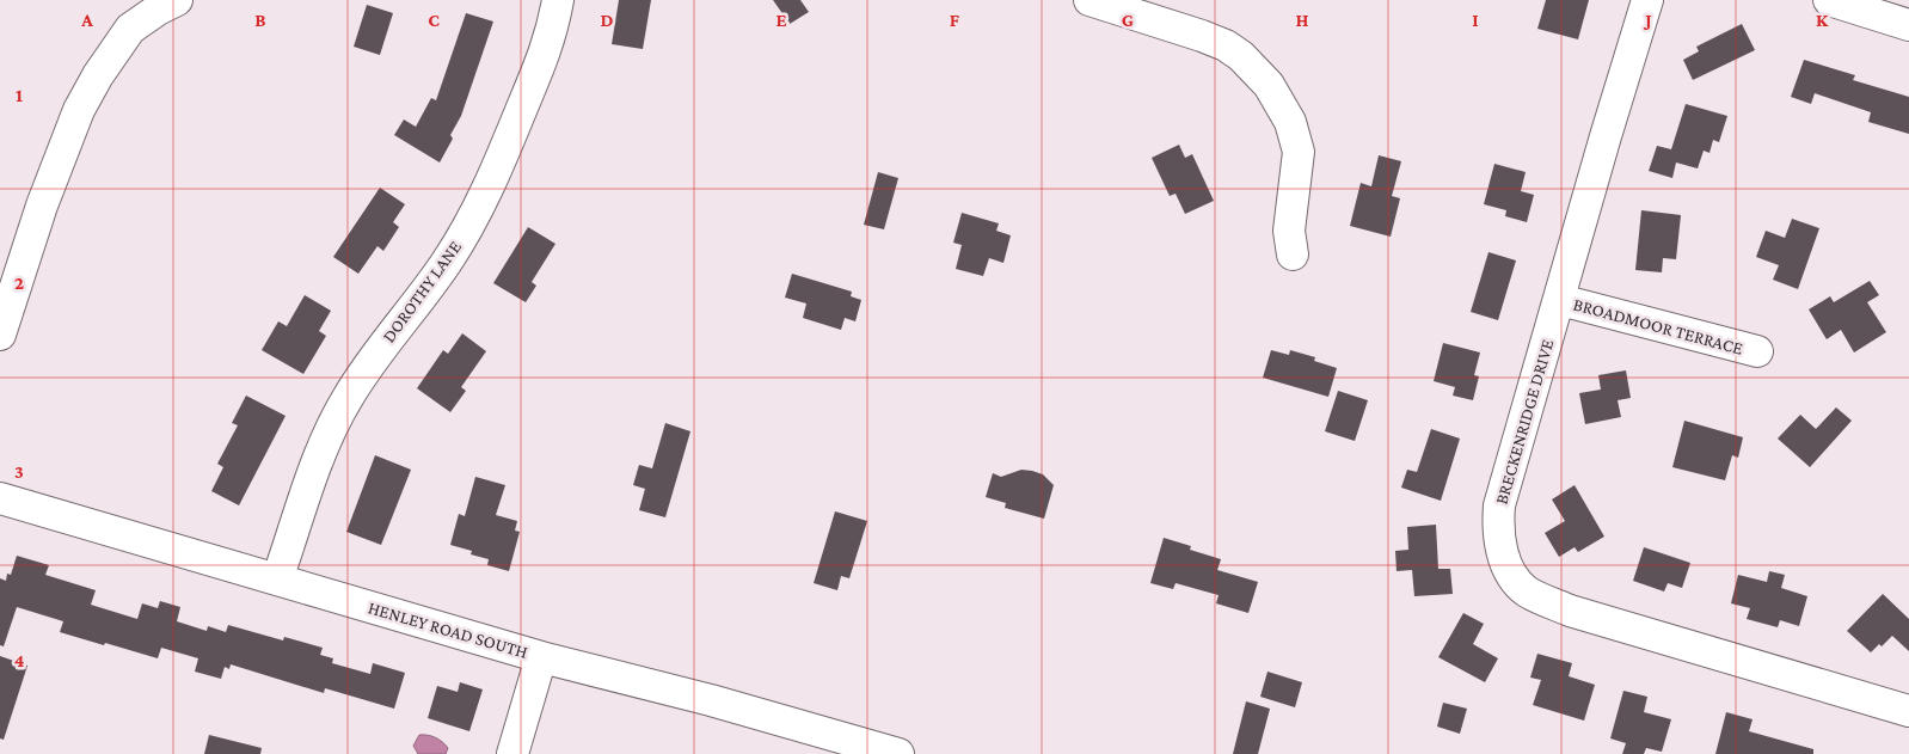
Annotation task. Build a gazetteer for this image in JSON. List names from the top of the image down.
{
  "streets": {
    "street": [
      "DOROTHY LANE",
      "BROADMOOR TERRACE",
      "BRECKENRIDGE DRIVE",
      "HENLEY ROAD SOUTH"
    ]
  },
  "crossings": [
    ["DOROTHY LANE", "HENLEY ROAD SOUTH"],
    ["BROADMOOR TERRACE", "BRECKENRIDGE DRIVE"]
  ],
  "grid": {
    "columns": [
      "A",
      "B",
      "C",
      "D",
      "E",
      "F",
      "G",
      "H",
      "I",
      "J",
      "K"
    ],
    "rows": [
      "1",
      "2",
      "3",
      "4"
    ]
  }
}
